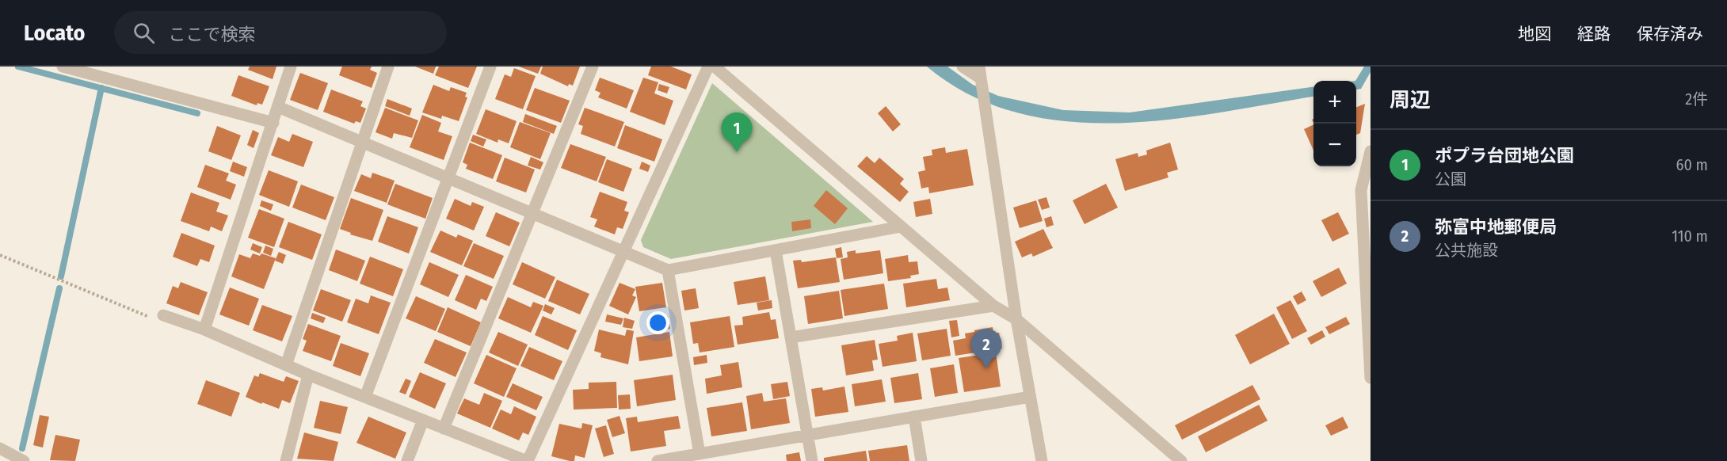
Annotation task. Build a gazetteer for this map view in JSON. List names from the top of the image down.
{
  "page": {
    "header": "Locato",
    "search": "ここで検索",
    "nav": ["地図", "経路", "保存済み"],
    "heading": ["周辺", "2件"],
    "map_buttons": ["+", "−"],
    "pins": ["1", "2"],
    "list": [
      {
        "mark": "1",
        "name": "ポプラ台団地公園",
        "note": "公園",
        "value": "60 m"
      },
      {
        "mark": "2",
        "name": "弥富中地郵便局",
        "note": "公共施設",
        "value": "110 m"
      }
    ]
  }
}
